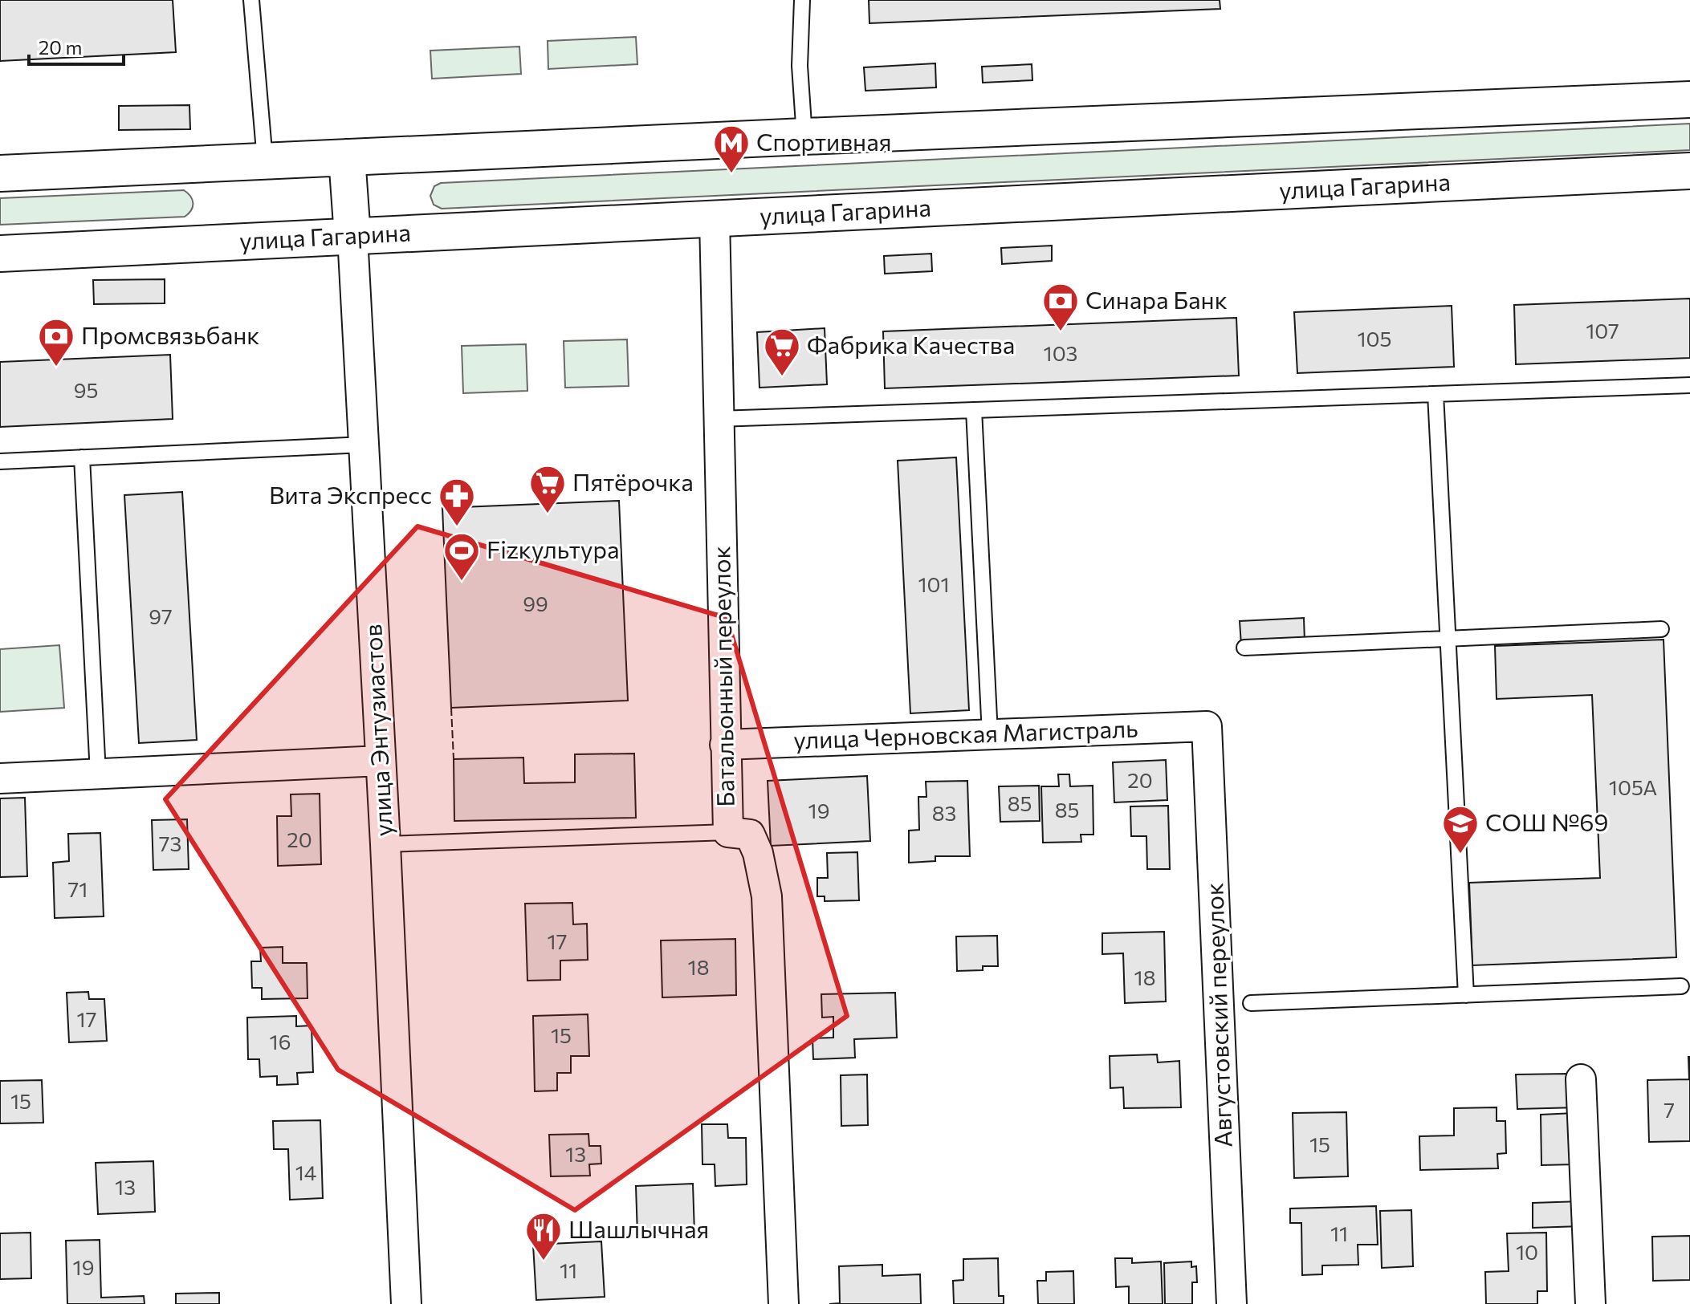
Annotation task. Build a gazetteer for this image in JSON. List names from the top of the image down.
{
  "streets": {
    "main road": ["улица Гагарина", "улица Энтузиастов"],
    "street": ["Батальонный переулок", "улица Черновская Магистраль", "Августовский переулок"]
  },
  "crossings": [
    ["улица Гагарина", "Батальонный переулок"],
    ["улица Гагарина", "улица Энтузиастов"],
    ["Батальонный переулок", "улица Черновская Магистраль"],
    ["улица Черновская Магистраль", "Августовский переулок"]
  ],
  "places": {
    "metro station": ["Спортивная"],
    "bank": ["Синара Банк", "Промсвязьбанк"],
    "supermarket": ["Фабрика Качества", "Пятёрочка"],
    "pharmacy": ["Вита Экспресс"],
    "sports": ["Fizкультура"],
    "school or university": ["СОШ №69"],
    "restaurant": ["Шашлычная"]
  },
  "house_numbers": [
    "107",
    "105",
    "103",
    "95",
    "101",
    "99",
    "97",
    "20",
    "105А",
    "85",
    "85",
    "19",
    "83",
    "20",
    "73",
    "71",
    "17",
    "18",
    "18",
    "17",
    "15",
    "16",
    "15",
    "7",
    "15",
    "13",
    "14",
    "13",
    "11",
    "10",
    "19",
    "11"
  ],
  "scale_bar": "20 m"
}
